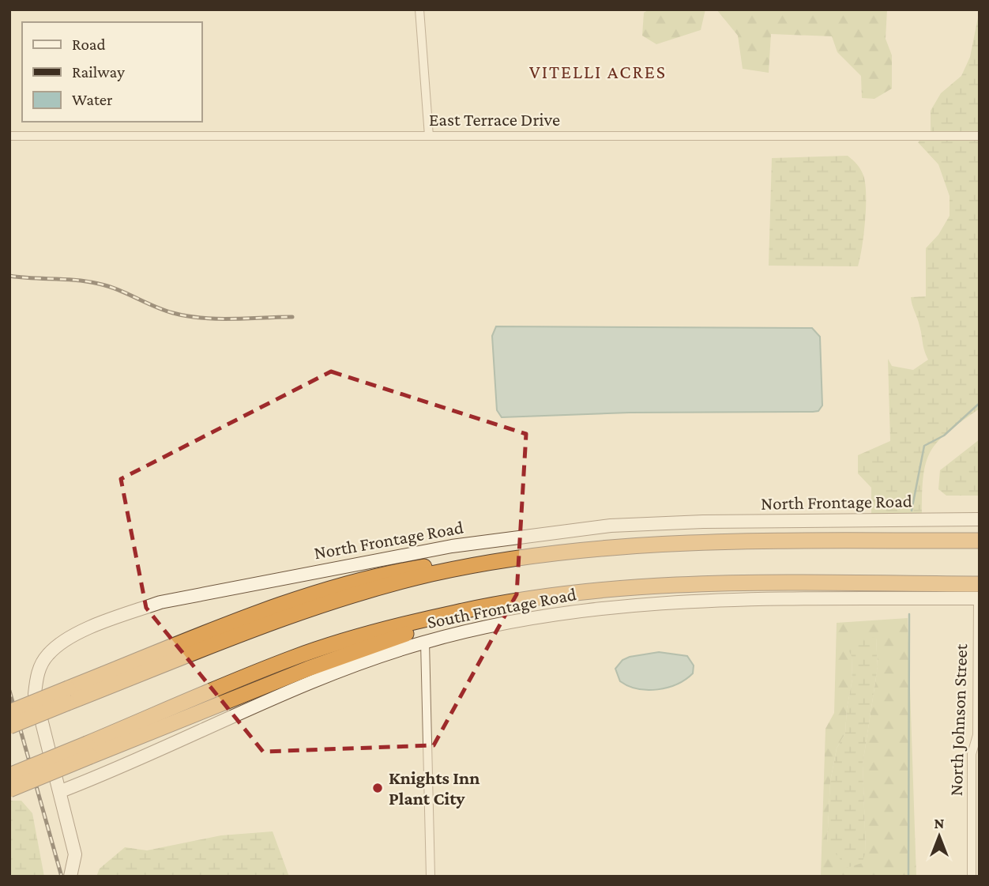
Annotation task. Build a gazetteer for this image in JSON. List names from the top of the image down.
{
  "streets": {
    "street": [
      "East Terrace Drive",
      "North Frontage Road",
      "South Frontage Road",
      "North Johnson Street"
    ]
  },
  "crossings": [
    ["North Frontage Road", "South Frontage Road"],
    ["South Frontage Road", "North Johnson Street"]
  ],
  "districts": ["VITELLI ACRES"],
  "places": ["Knights Inn Plant City"],
  "legend": ["Road", "Railway", "Water"],
  "north": "top"
}
